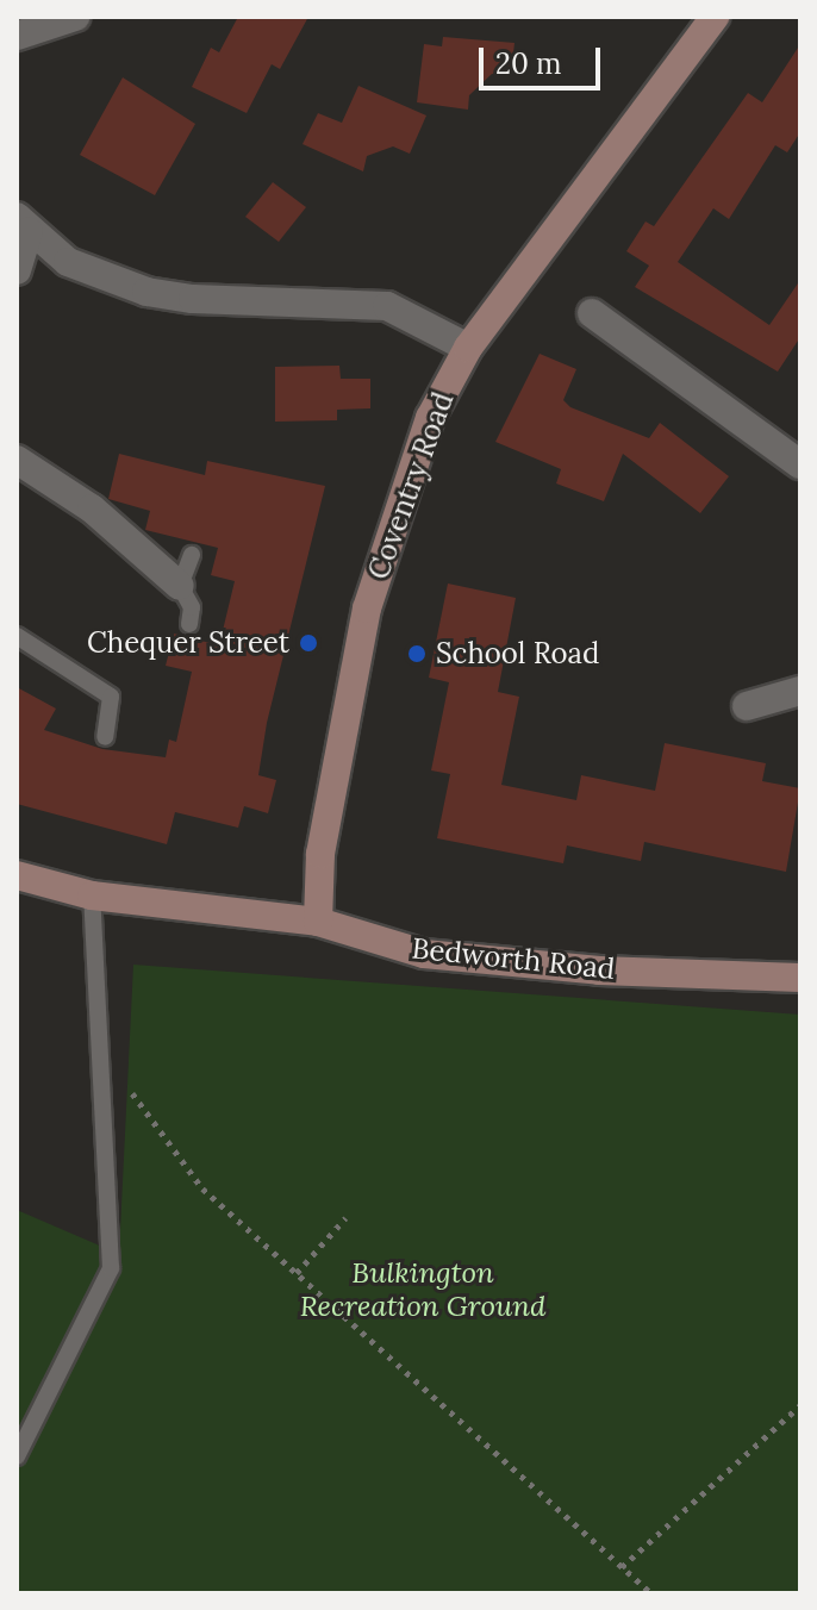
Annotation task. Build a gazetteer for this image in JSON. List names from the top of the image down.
{
  "streets": {
    "main road": ["Coventry Road", "Bedworth Road"]
  },
  "crossings": [
    ["Coventry Road", "Bedworth Road"]
  ],
  "parks": ["Bulkington Recreation Ground"],
  "places": ["Chequer Street", "School Road"],
  "scale_bar": "20 m"
}
